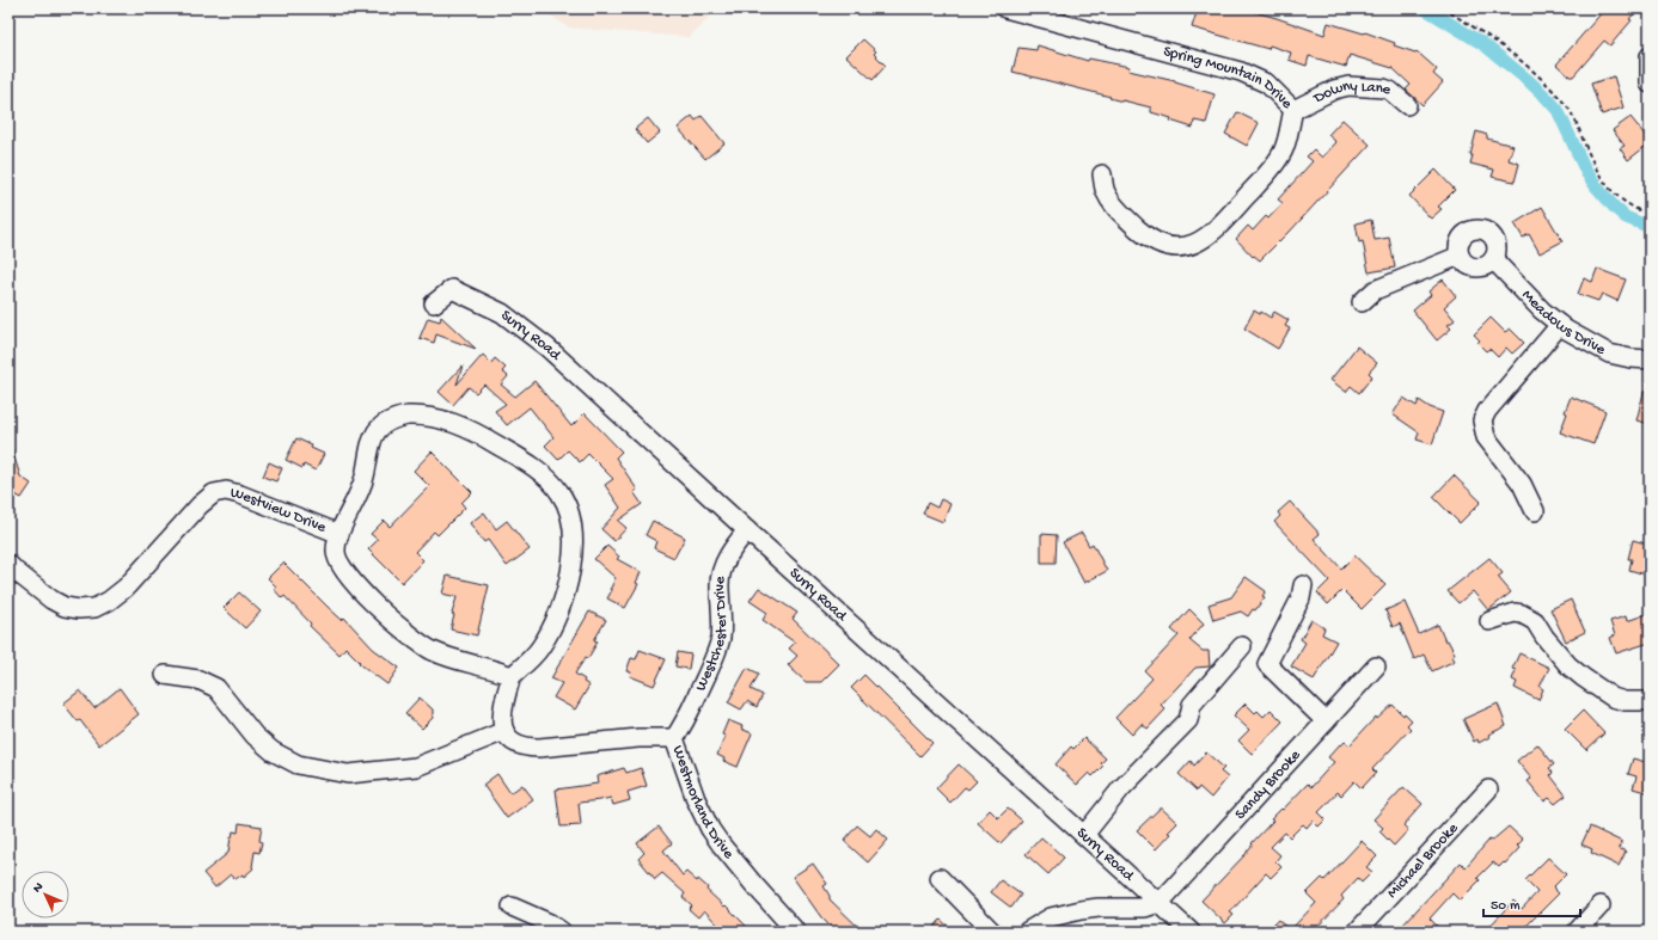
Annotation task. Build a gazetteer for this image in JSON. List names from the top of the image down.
{
  "streets": {
    "street": [
      "Spring Mountain Drive",
      "Downy Lane",
      "Meadows Drive",
      "Surry Road",
      "Westview Drive",
      "Westchester Drive",
      "Sandy Brooke",
      "Westmorland Drive",
      "Michael Brooke"
    ]
  },
  "crossings": [
    ["Spring Mountain Drive", "Downy Lane"],
    ["Surry Road", "Westchester Drive"],
    ["Surry Road", "Sandy Brooke"],
    ["Westchester Drive", "Westmorland Drive"]
  ],
  "scale_bar": "50 m",
  "north": "top left"
}
